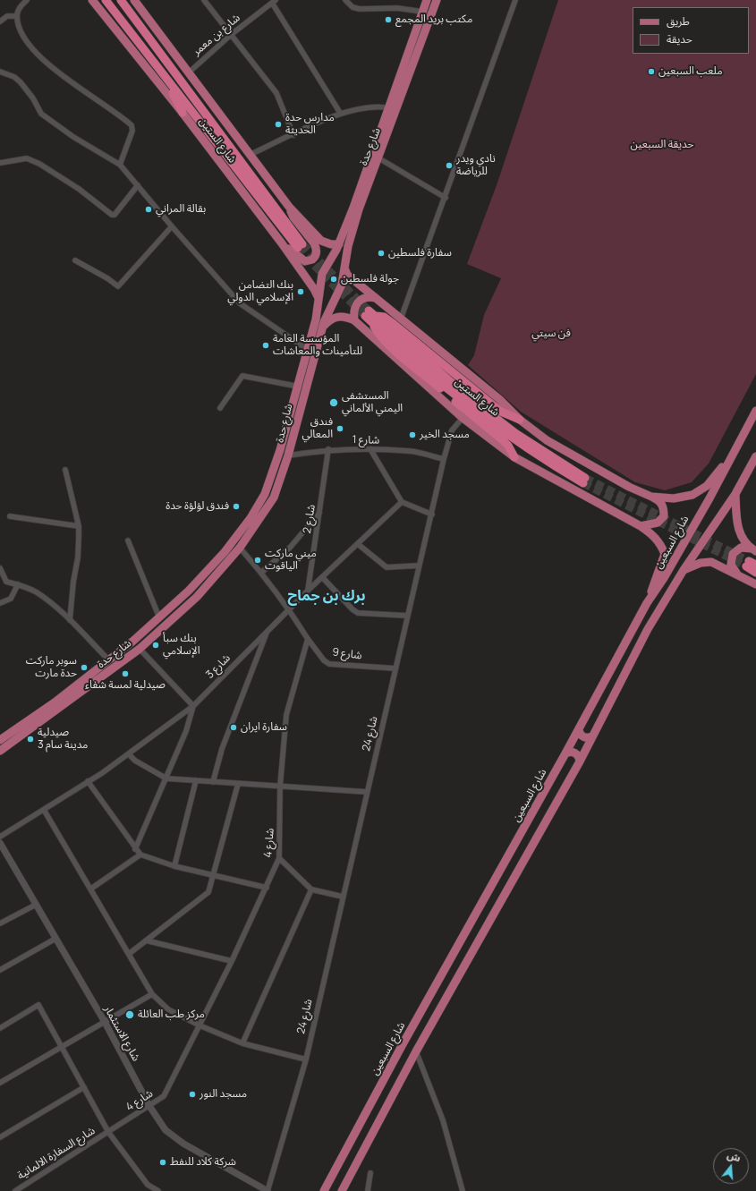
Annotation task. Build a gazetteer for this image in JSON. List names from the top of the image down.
{
  "streets": {
    "highway": ["شارع الستين"],
    "main road": ["شارع حدة", "شارع السبعين"],
    "street": [
      "شارع بن معمر",
      "شارع 1",
      "شارع 2",
      "شارع 9",
      "شارع 3",
      "شارع 24",
      "شارع 4",
      "شارع الاستثمار",
      "شارع السفارة الالمانية"
    ]
  },
  "crossings": [
    ["شارع بن معمر", "شارع الستين"],
    ["شارع الستين", "شارع حدة"],
    ["شارع حدة", "شارع 1"],
    ["شارع 1", "شارع 2"],
    ["شارع 1", "شارع 24"],
    ["شارع 2", "شارع 3"],
    ["شارع 9", "شارع 24"],
    ["شارع 9", "شارع 4"],
    ["شارع 24", "شارع الاستثمار"],
    ["شارع 4", "شارع الاستثمار"],
    ["شارع 4", "شارع السفارة الالمانية"]
  ],
  "districts": ["برك بن جماح"],
  "parks": ["حديقة السبعين", "فن سيتي"],
  "places": [
    "مكتب بريد المجمع",
    "ملعب السبعين",
    "مدارس حدة الحديثة",
    "نادي ويدر للرياضة",
    "بقالة المراني",
    "سفارة فلسطين",
    "جولة فلسطين",
    "بنك التضامن الإسلامي الدولي",
    "المؤسسة العامة للتأمينات والمعاشات",
    "المستشفى اليمني الألماني",
    "فندق المعالي",
    "مسجد الخير",
    "فندق لؤلؤة حدة",
    "ميني ماركت الياقوت",
    "بنك سبأ الإسلامي",
    "سوبر ماركت حدة مارت",
    "صيدلية لمسة شفاء",
    "سفارة ايران",
    "صيدلية مدينة سام 3",
    "مركز طب العائلة",
    "مسجد النور",
    "شركة كلاد للنفط"
  ],
  "legend": ["طريق", "حديقة"],
  "north": "top"
}
